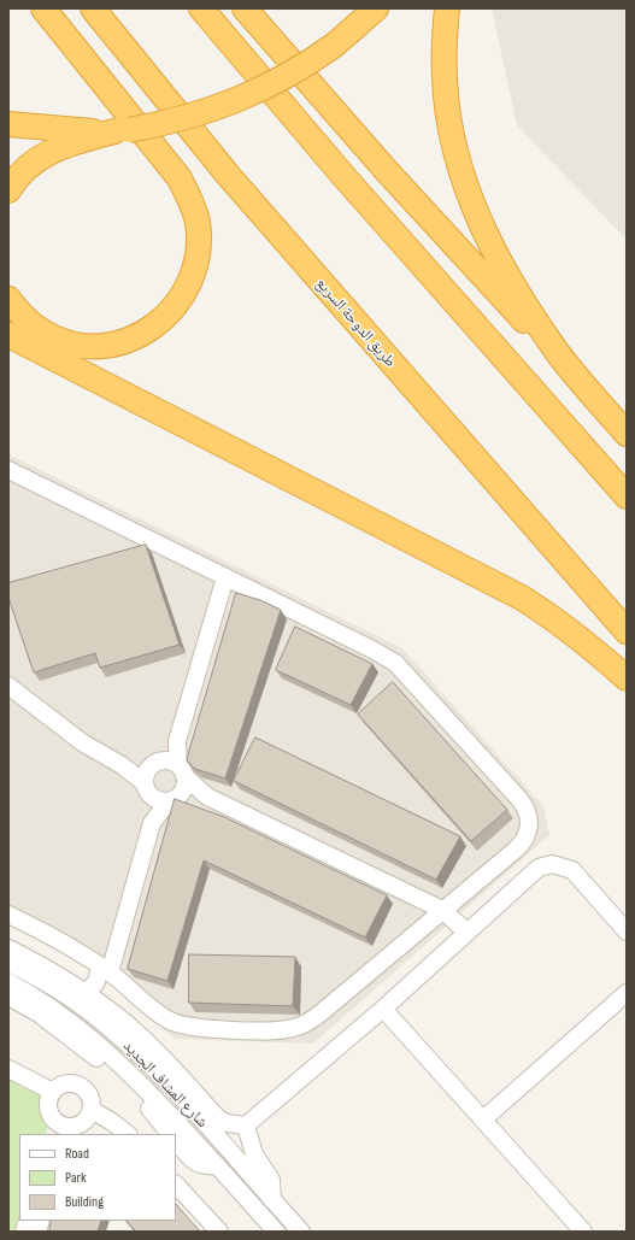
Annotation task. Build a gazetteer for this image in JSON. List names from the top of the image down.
{
  "streets": {
    "highway": ["طريق الدوحة السريع"],
    "street": ["شارع المشاف الجديد"]
  },
  "legend": ["Road", "Park", "Building"]
}
